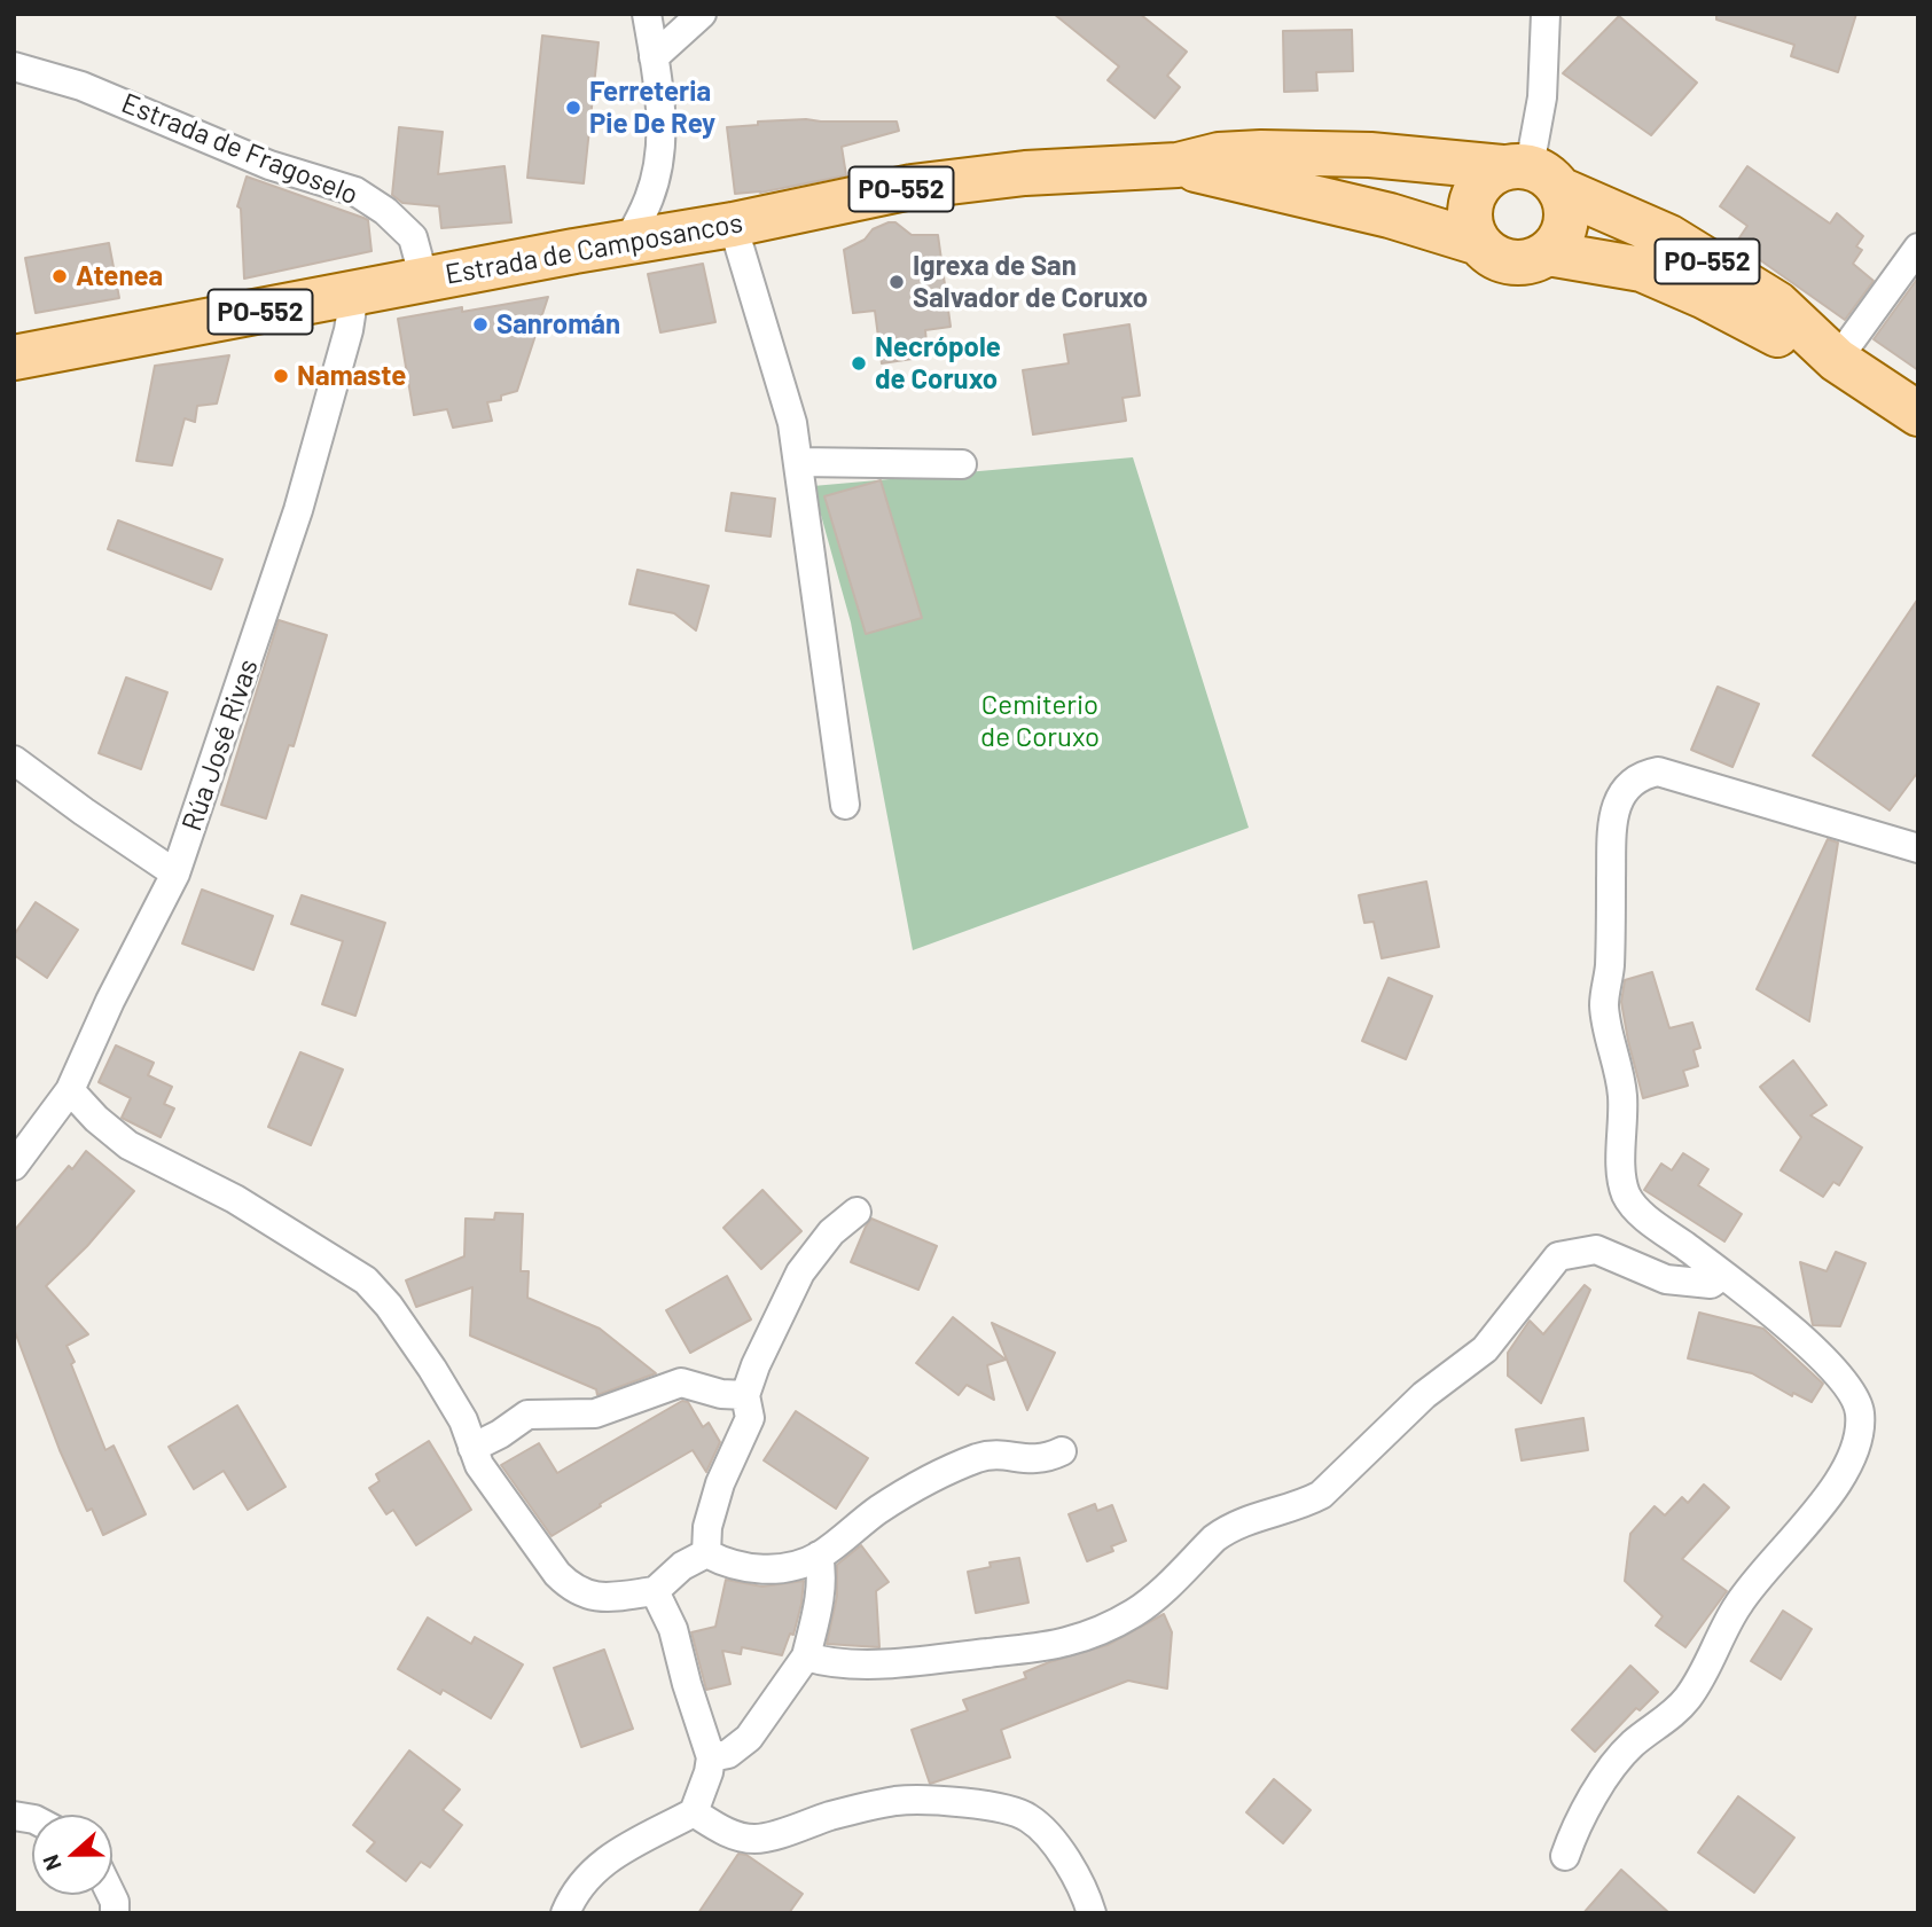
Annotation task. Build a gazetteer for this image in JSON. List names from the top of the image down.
{
  "streets": {
    "main road": ["PO-552", "Estrada de Camposancos"],
    "street": ["Estrada de Fragoselo", "Rúa José Rivas"]
  },
  "crossings": [
    ["Estrada de Fragoselo", "Estrada de Camposancos"],
    ["Estrada de Camposancos", "Rúa José Rivas"]
  ],
  "parks": ["Cemiterio de Coruxo"],
  "places": [
    "Ferreteria Pie De Rey",
    "Atenea",
    "Igrexa de San Salvador de Coruxo",
    "Sanromán",
    "Necrópole de Coruxo",
    "Namaste"
  ],
  "north": "left"
}
